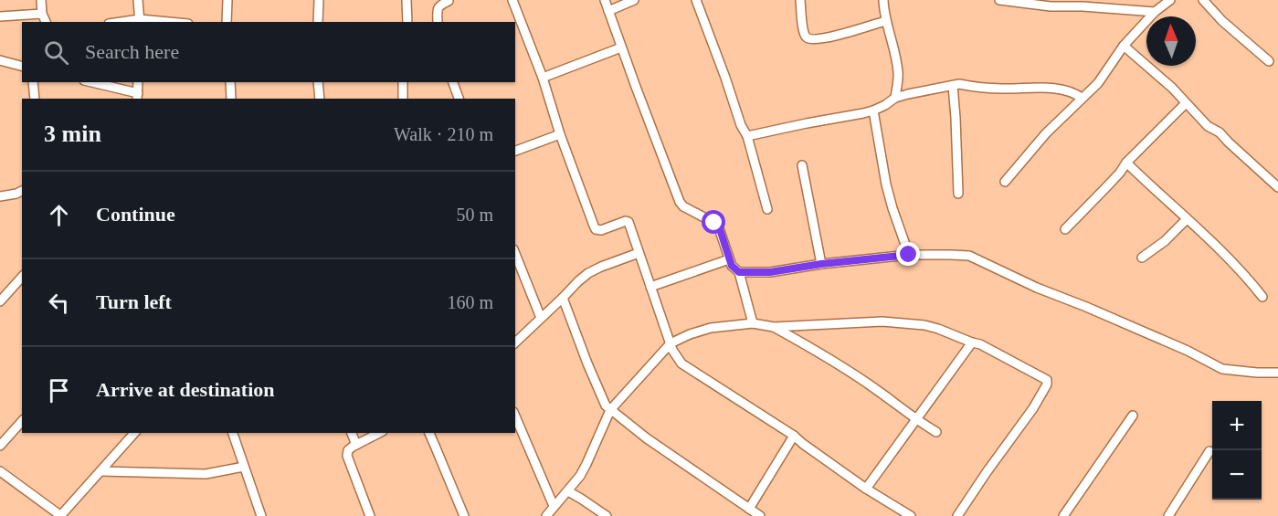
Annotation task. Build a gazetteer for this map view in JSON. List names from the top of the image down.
{
  "north": "top",
  "page": {
    "search": "Search here",
    "heading": ["3 min", "Walk · 210 m"],
    "list": [
      ["Continue", "50 m"],
      ["Turn left", "160 m"],
      "Arrive at destination"
    ],
    "map_buttons": ["+", "−"]
  }
}
